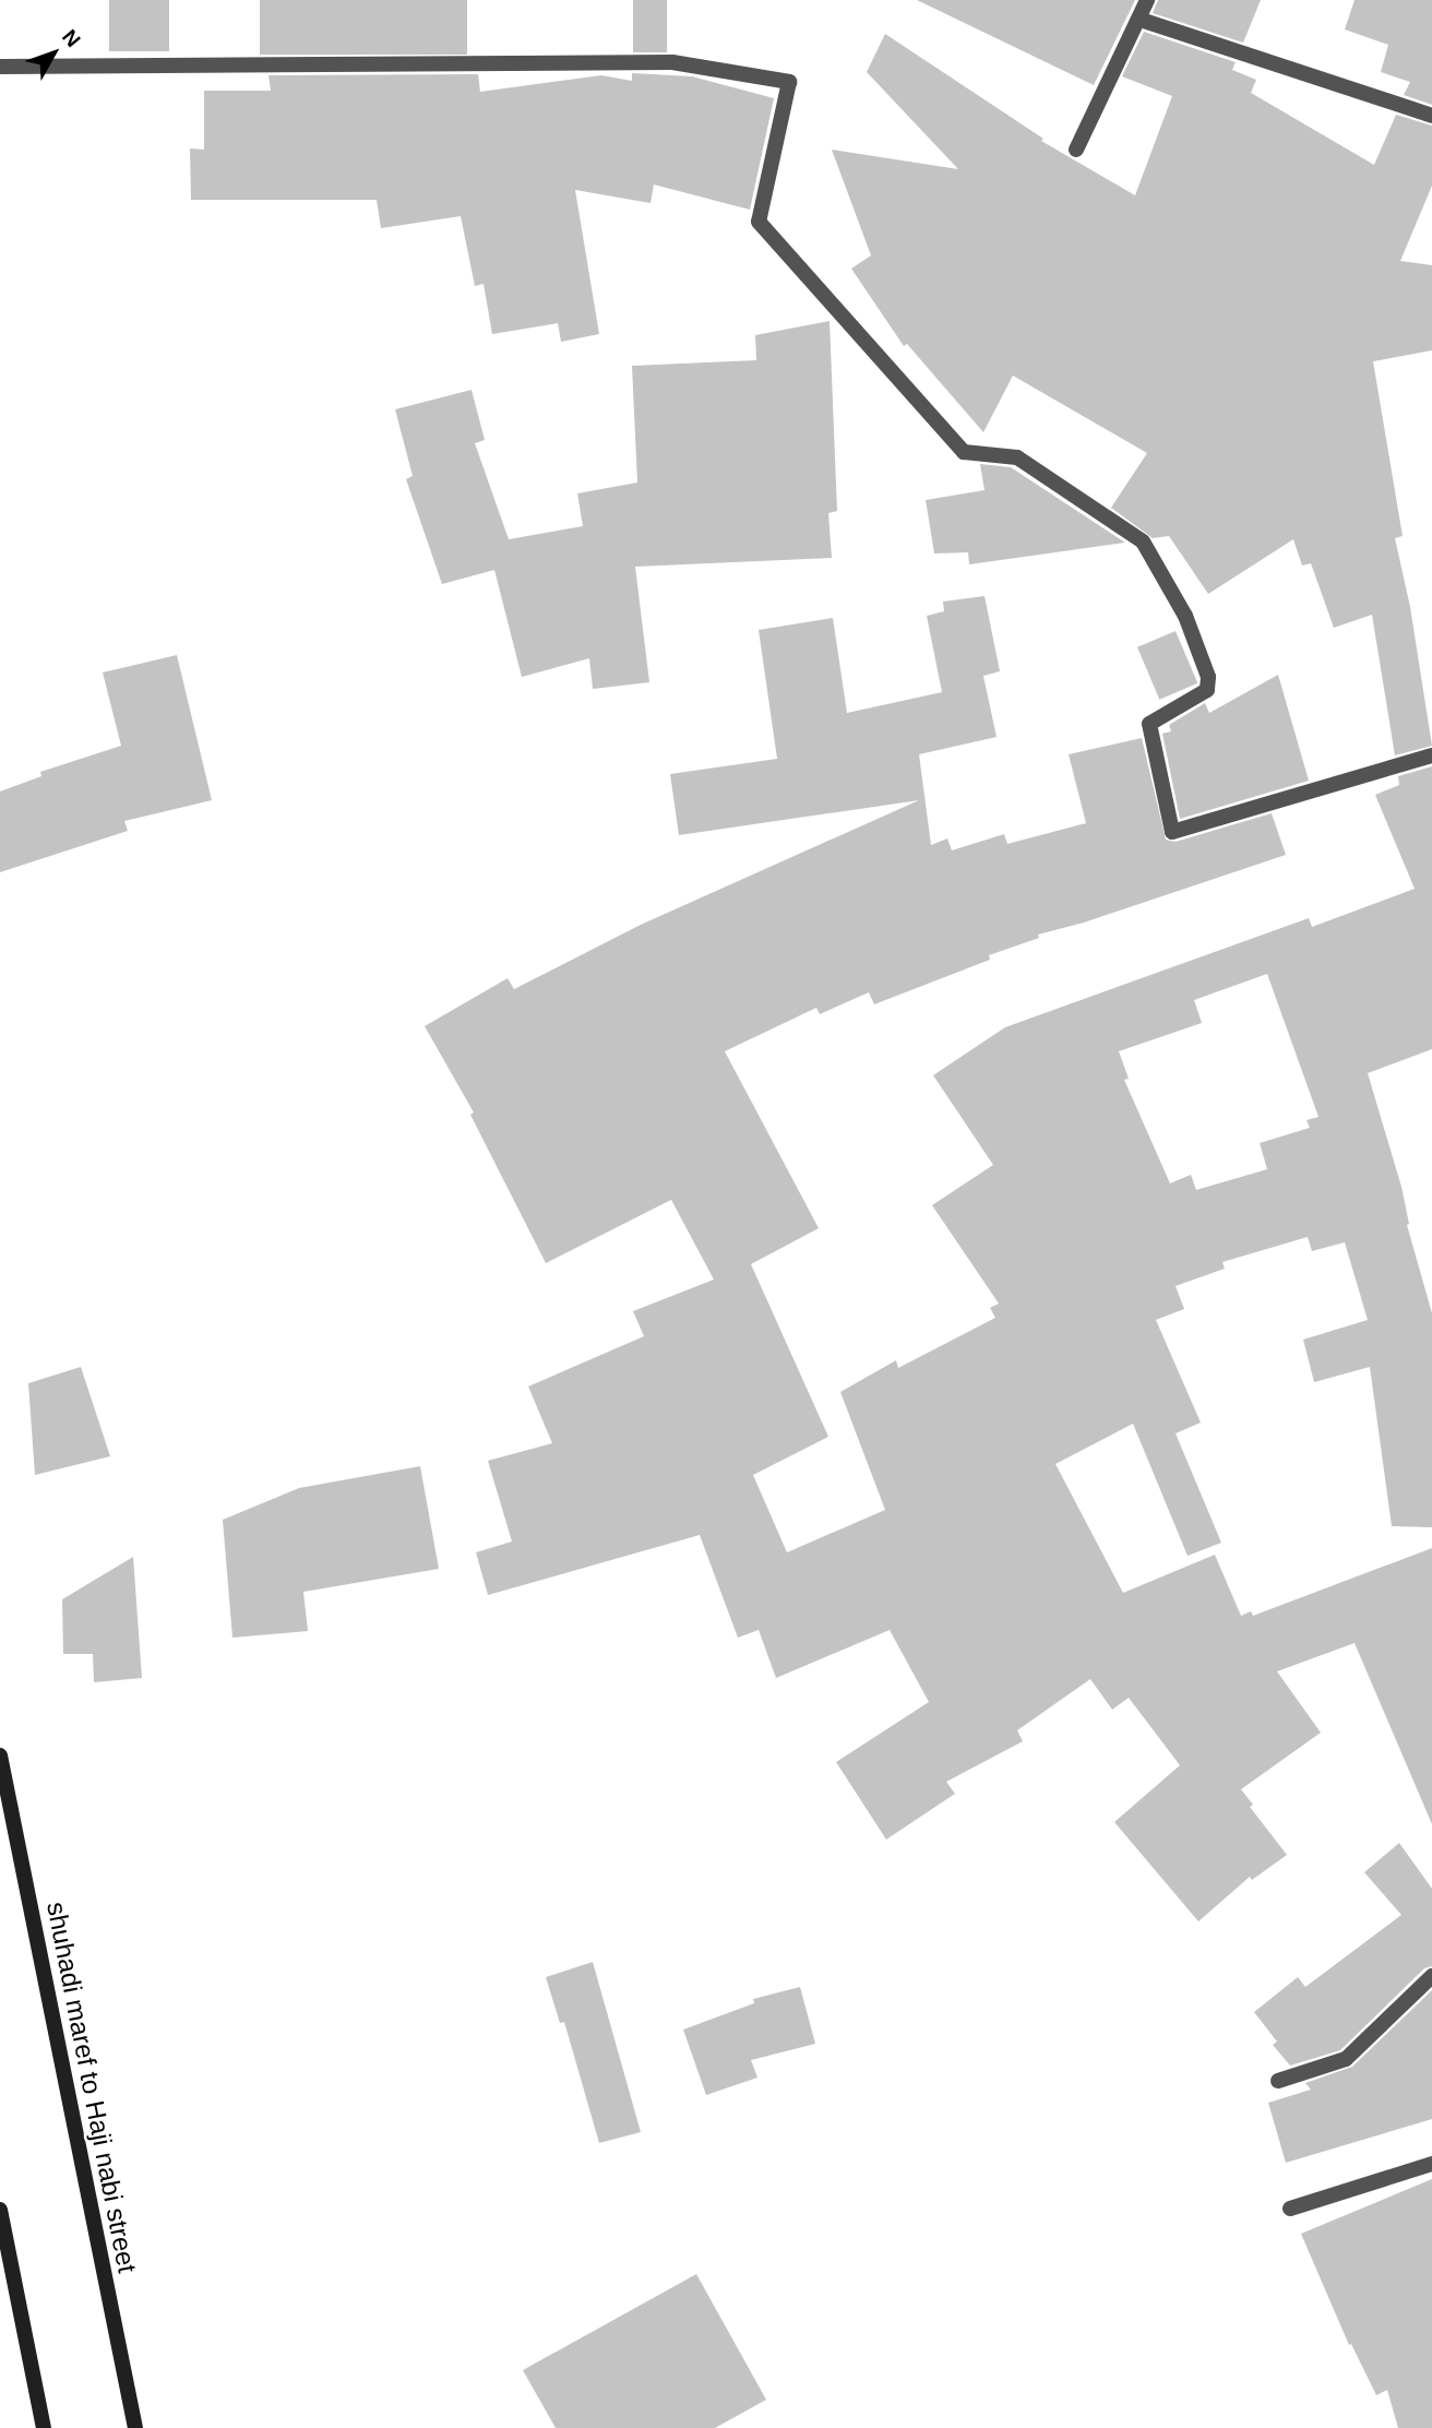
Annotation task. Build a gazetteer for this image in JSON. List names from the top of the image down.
{
  "streets": {
    "main road": ["shuhadi maref to Haji nabi street"]
  },
  "north": "top right"
}
